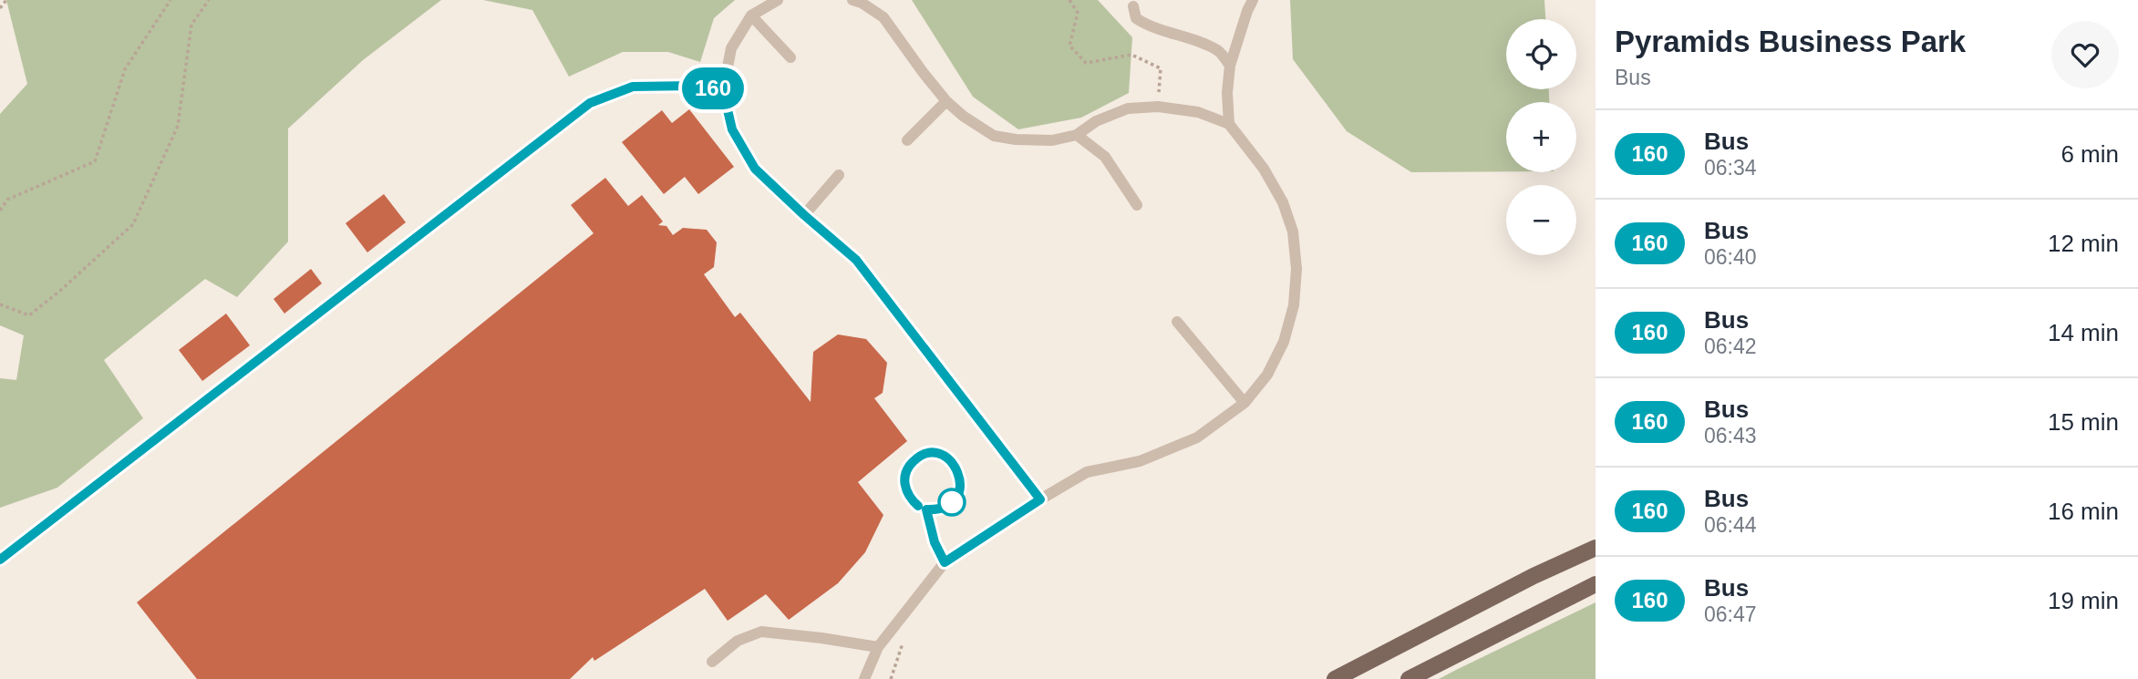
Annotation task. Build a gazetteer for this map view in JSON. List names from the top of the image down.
{
  "lines": ["bus line 160"],
  "page": {
    "on_map": "160",
    "heading": ["Pyramids Business Park", "Bus"],
    "map_buttons": ["+", "−"],
    "list": [
      {
        "mark": "160",
        "name": "Bus",
        "note": "06:34",
        "value": "6 min"
      },
      {
        "mark": "160",
        "name": "Bus",
        "note": "06:40",
        "value": "12 min"
      },
      {
        "mark": "160",
        "name": "Bus",
        "note": "06:42",
        "value": "14 min"
      },
      {
        "mark": "160",
        "name": "Bus",
        "note": "06:43",
        "value": "15 min"
      },
      {
        "mark": "160",
        "name": "Bus",
        "note": "06:44",
        "value": "16 min"
      },
      {
        "mark": "160",
        "name": "Bus",
        "note": "06:47",
        "value": "19 min"
      }
    ]
  }
}
